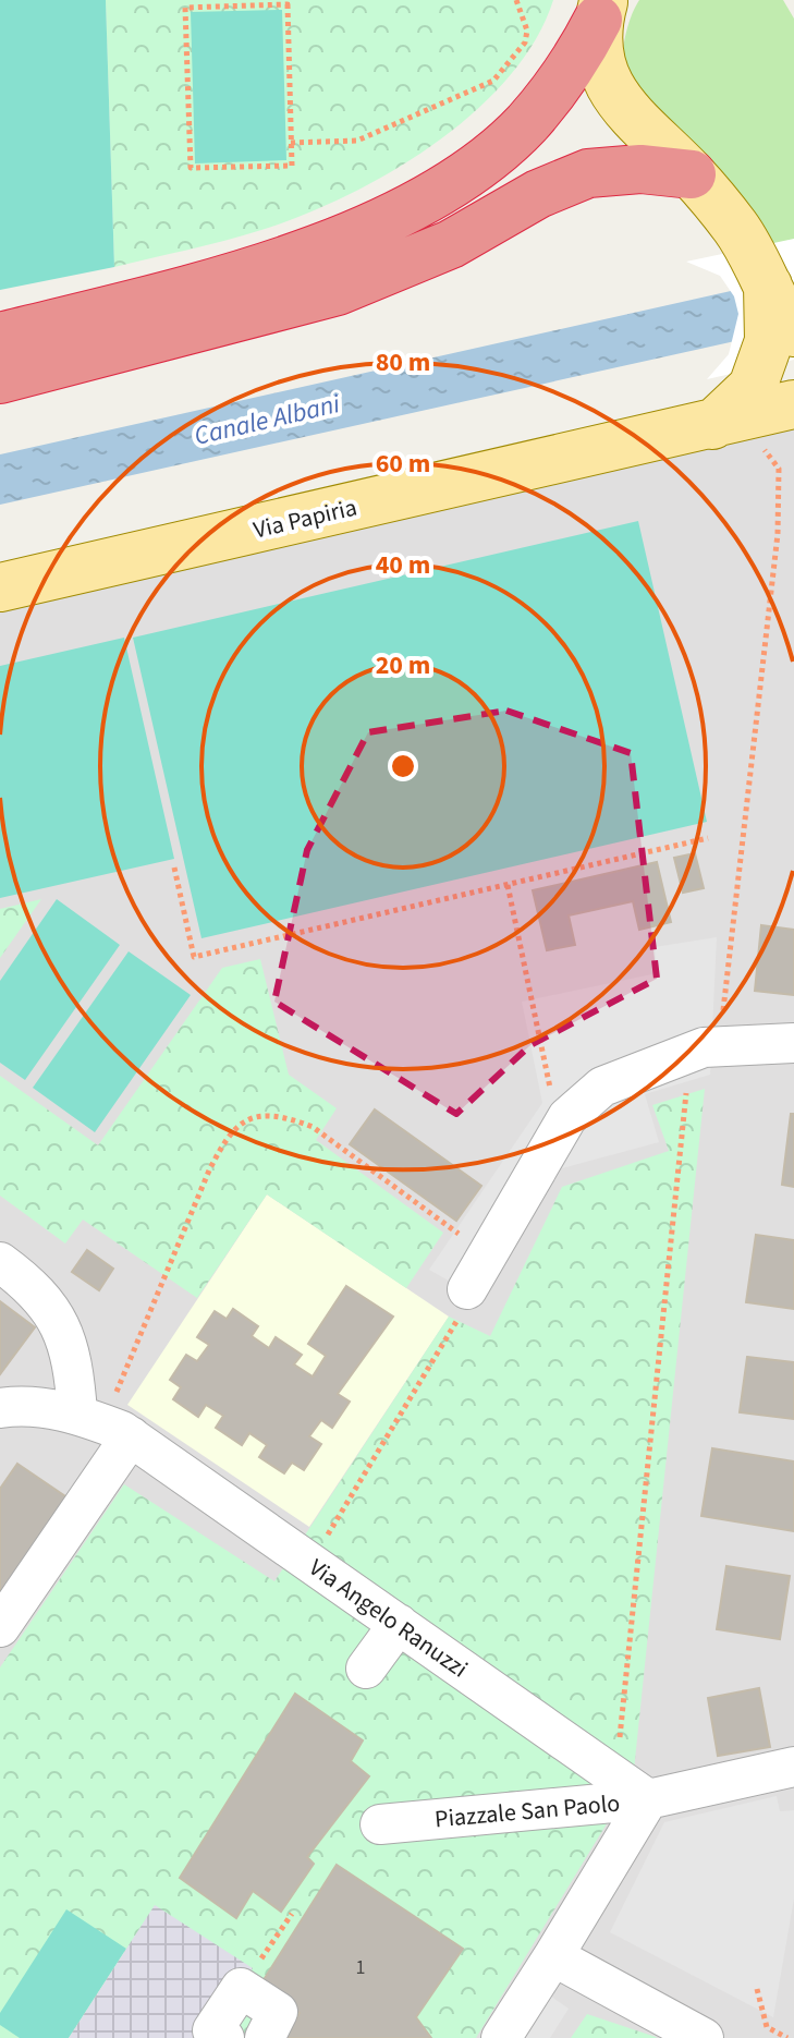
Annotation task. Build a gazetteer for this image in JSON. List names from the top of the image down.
{
  "streets": {
    "main road": ["Via Papiria"],
    "street": ["Via Angelo Ranuzzi", "Piazzale San Paolo"]
  },
  "crossings": [
    ["Via Angelo Ranuzzi", "Piazzale San Paolo"]
  ],
  "water": ["Canale Albani"],
  "house_numbers": ["1"],
  "rings": [
    "80 m",
    "60 m",
    "40 m",
    "20 m"
  ]
}
